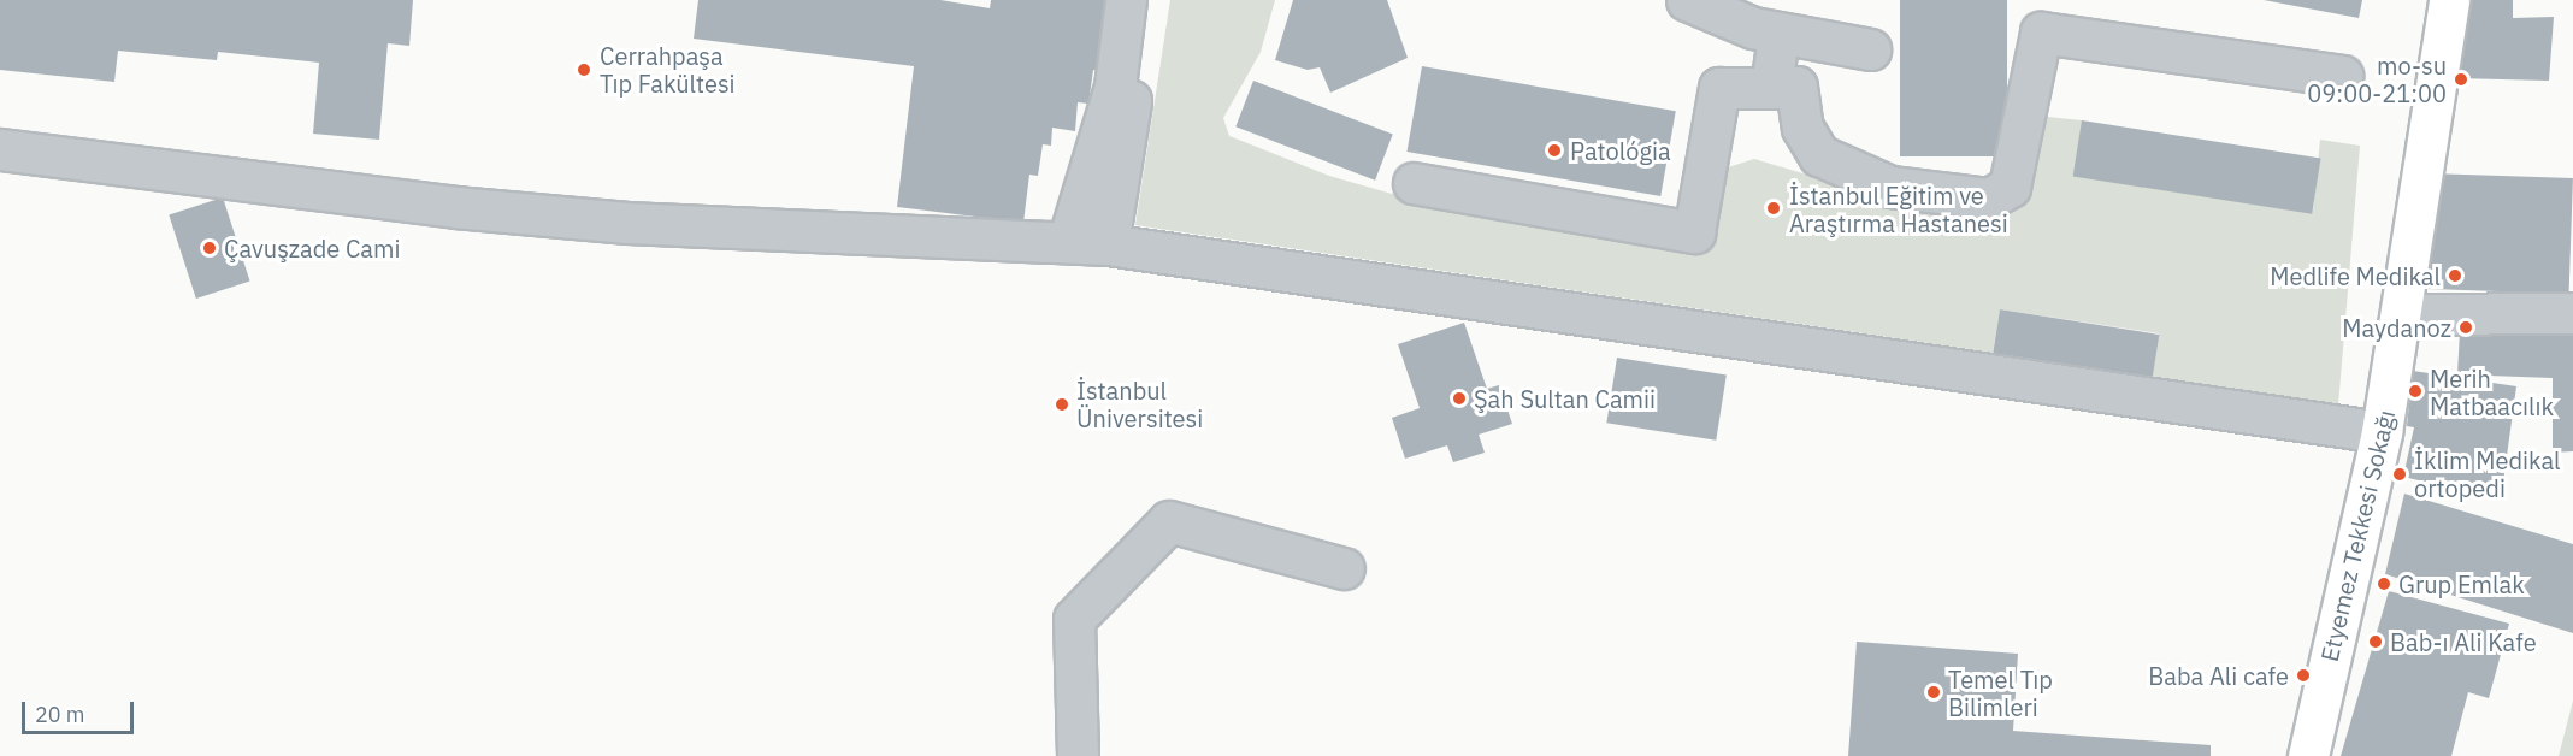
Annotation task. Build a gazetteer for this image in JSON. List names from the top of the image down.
{
  "streets": {
    "main road": ["Etyemez Tekkesi Sokağı"]
  },
  "places": [
    "Cerrahpaşa Tıp Fakültesi",
    "mo-su 09:00-21:00",
    "Patológia",
    "İstanbul Eğitim ve Araştırma Hastanesi",
    "Çavuşzade Cami",
    "Medlife Medikal",
    "Maydanoz",
    "Merih Matbaacılık",
    "Şah Sultan Camii",
    "İstanbul Üniversitesi",
    "İklim Medikal ortopedi",
    "Grup Emlak",
    "Bab-ı Ali Kafe",
    "Baba Ali cafe",
    "Temel Tıp Bilimleri"
  ],
  "scale_bar": "20 m"
}
